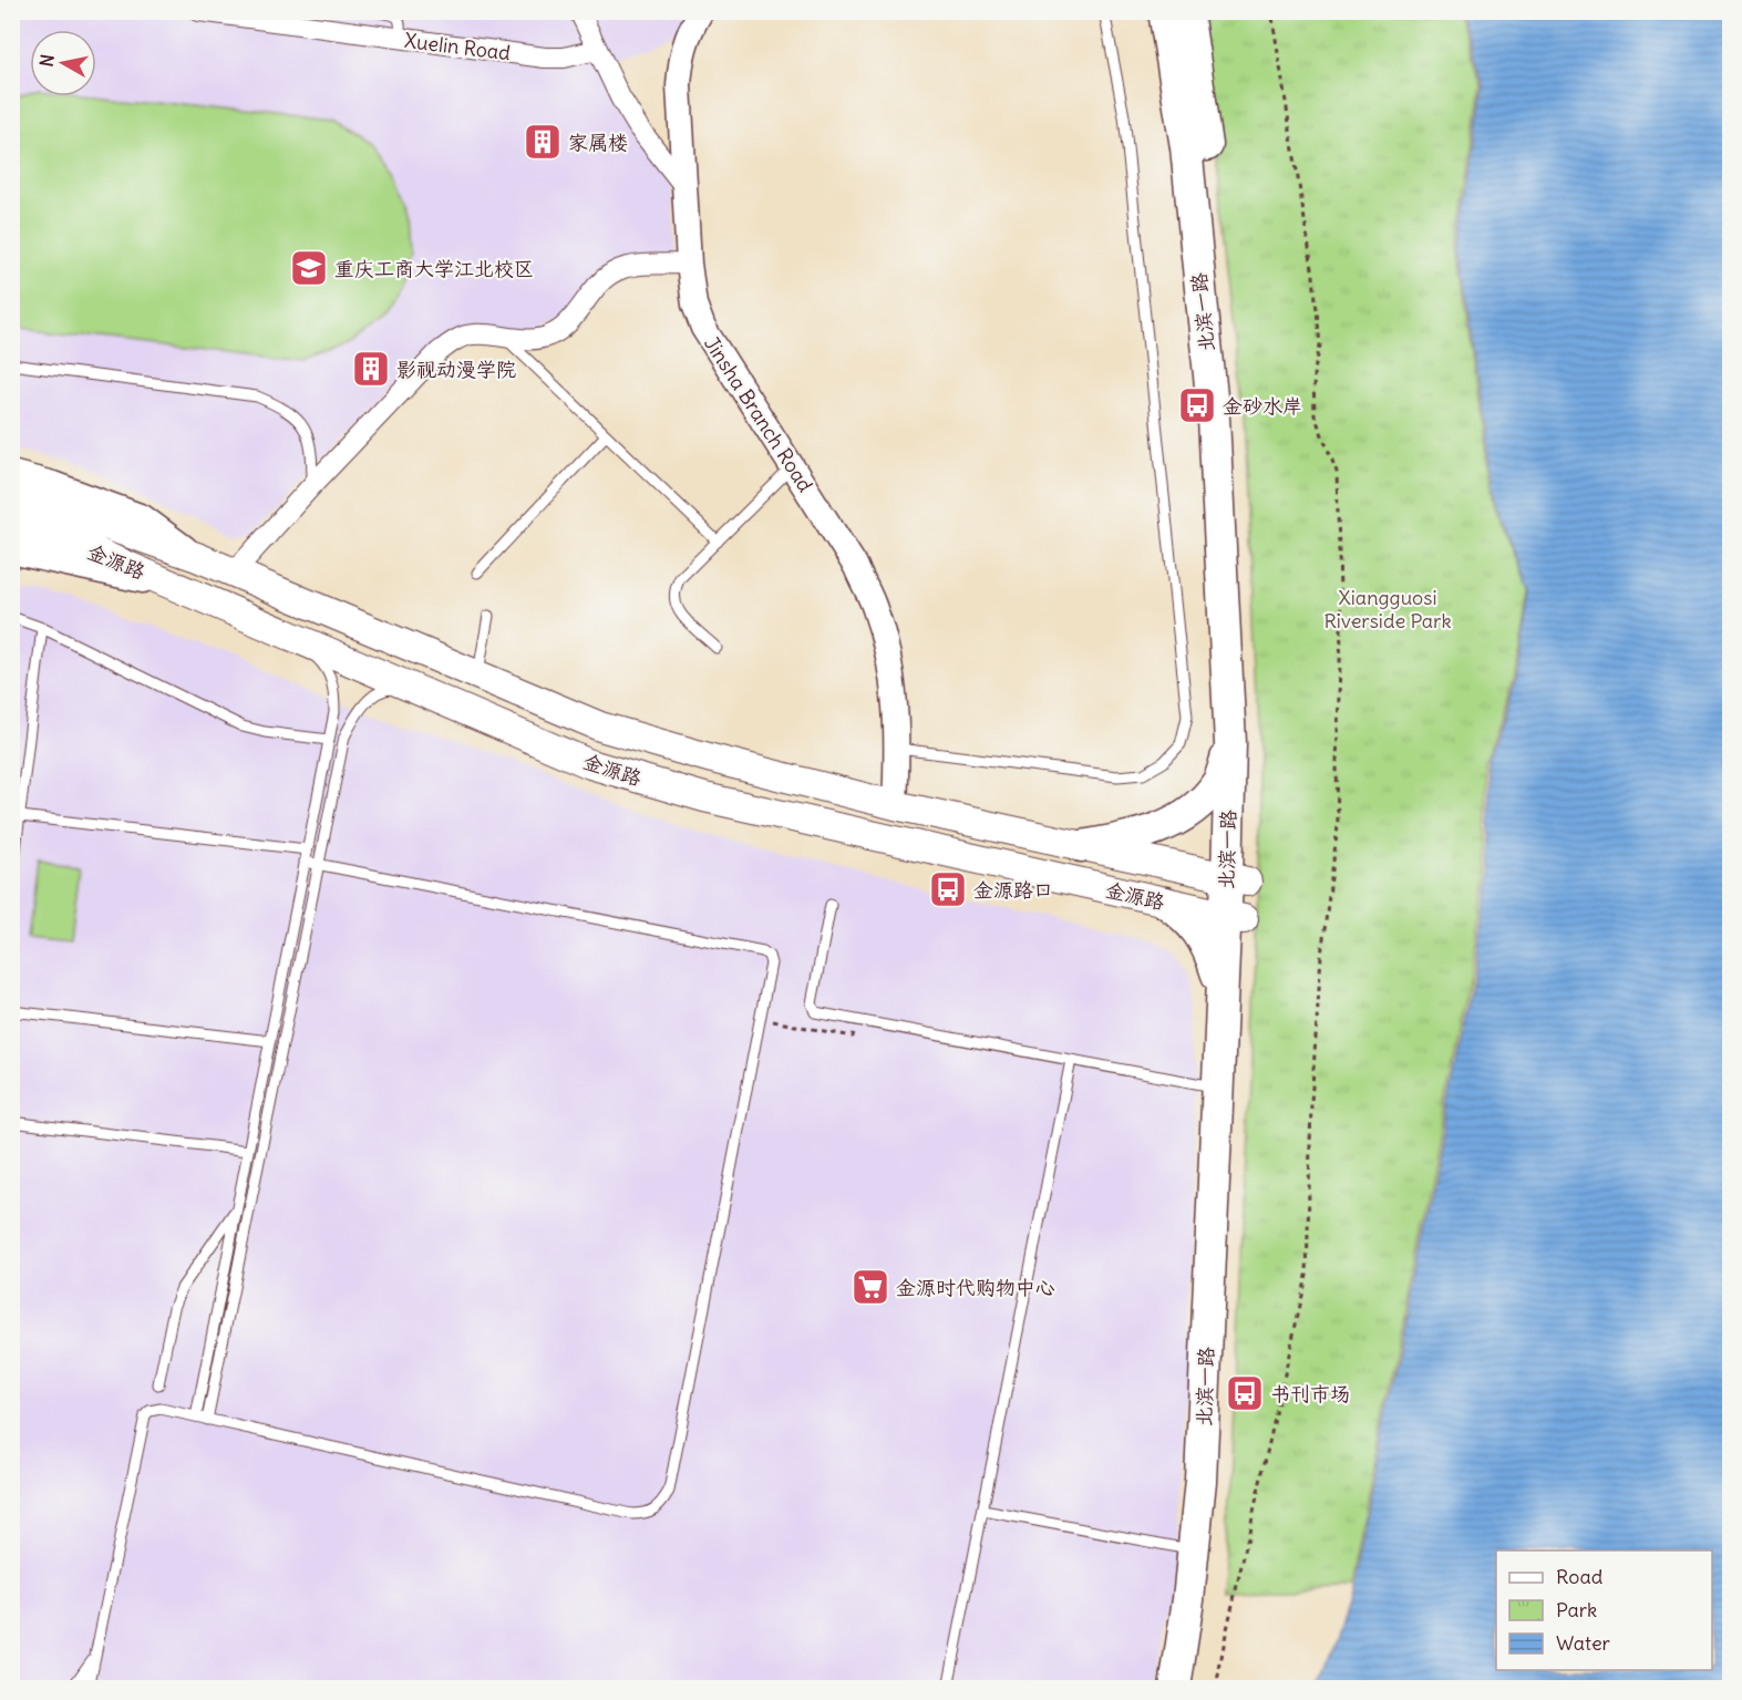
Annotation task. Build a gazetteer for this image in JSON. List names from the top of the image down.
{
  "streets": {
    "main road": ["北滨一路", "金源路"],
    "street": ["Xuelin Road", "Jinsha Branch Road"]
  },
  "crossings": [
    ["北滨一路", "金源路"],
    ["Jinsha Branch Road", "金源路"]
  ],
  "parks": ["Xiangguosi Riverside Park"],
  "places": {
    "building": ["家属楼", "影视动漫学院"],
    "school or university": ["重庆工商大学江北校区"],
    "bus stop": ["金砂水岸", "金源路口", "书刊市场"],
    "supermarket": ["金源时代购物中心"]
  },
  "legend": ["Road", "Park", "Water"],
  "north": "left"
}
